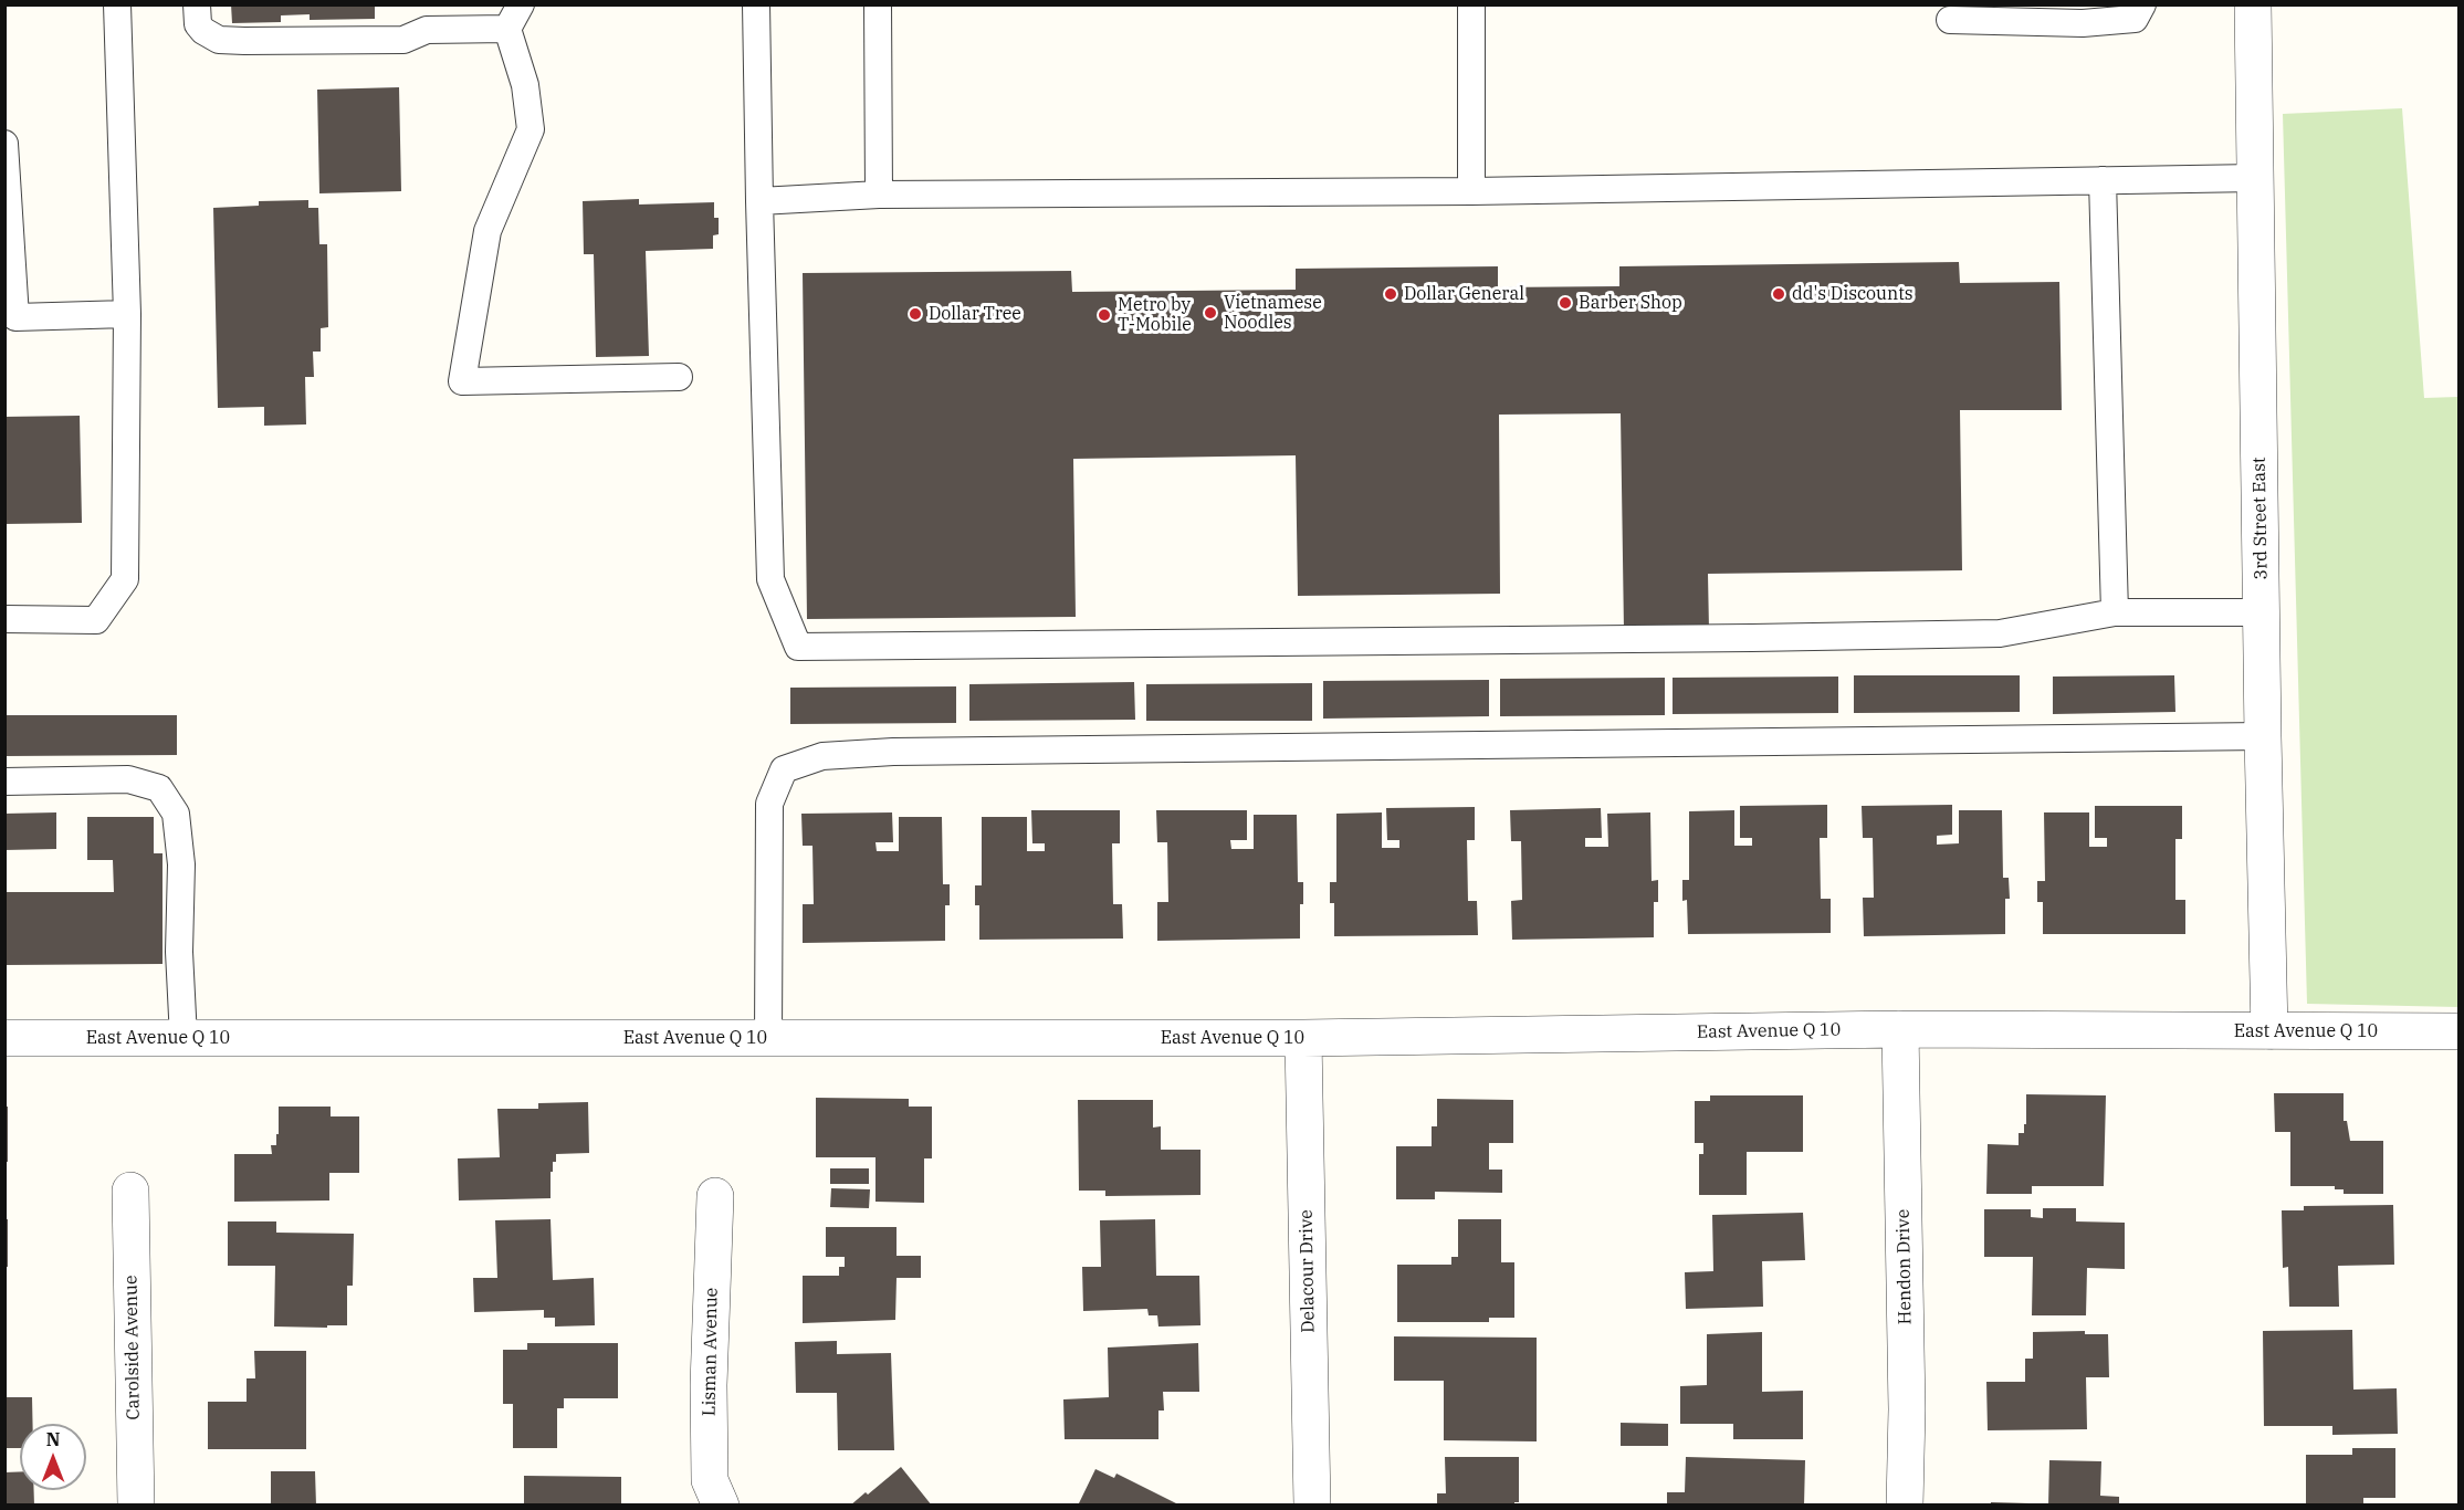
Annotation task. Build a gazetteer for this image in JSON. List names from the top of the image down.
{
  "streets": {
    "street": [
      "3rd Street East",
      "East Avenue Q 10",
      "Hendon Drive",
      "Delacour Drive",
      "Carolside Avenue",
      "Lisman Avenue"
    ]
  },
  "crossings": [
    ["3rd Street East", "East Avenue Q 10"],
    ["East Avenue Q 10", "Hendon Drive"],
    ["East Avenue Q 10", "Delacour Drive"]
  ],
  "places": [
    "Dollar General",
    "dd's Discounts",
    "Barber Shop",
    "Vietnamese Noodles",
    "Dollar Tree",
    "Metro by T-Mobile"
  ],
  "north": "top"
}
